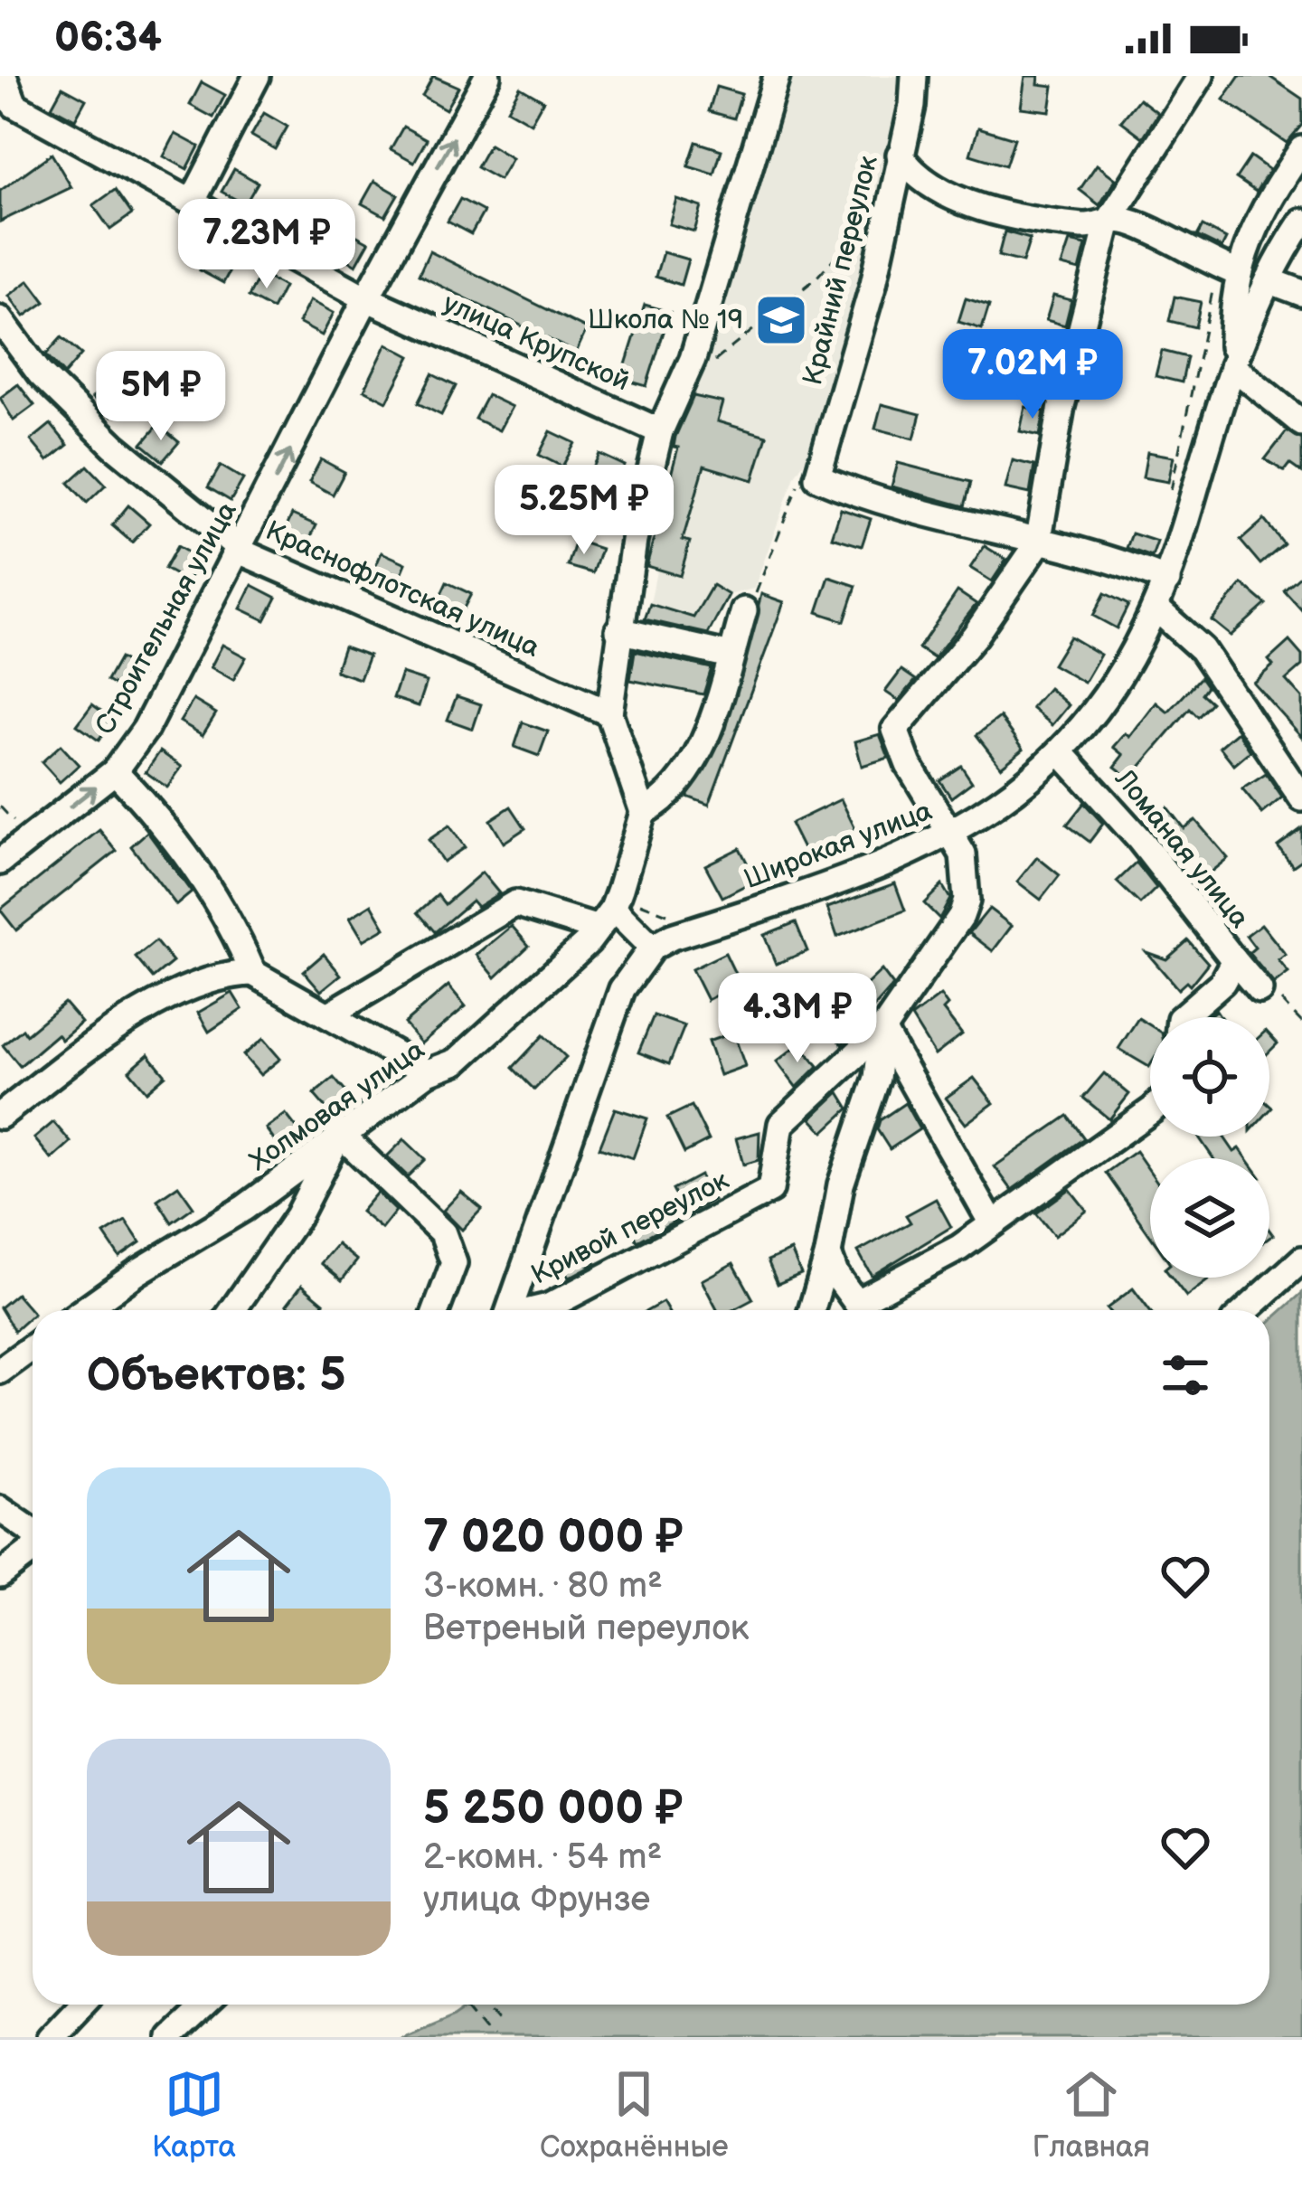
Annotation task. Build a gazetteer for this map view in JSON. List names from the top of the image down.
{
  "streets": {
    "street": [
      "Крайний переулок",
      "улица Крупской",
      "Краснофлотская улица",
      "Строительная улица",
      "Широкая улица",
      "Ломаная улица",
      "Холмовая улица",
      "Кривой переулок"
    ]
  },
  "crossings": [
    ["улица Крупской", "Строительная улица"],
    ["Краснофлотская улица", "Строительная улица"],
    ["Широкая улица", "Ломаная улица"],
    ["Широкая улица", "Кривой переулок"]
  ],
  "one_way": ["Строительная улица"],
  "places": {
    "school or university": ["Школа № 19"]
  },
  "page": {
    "status": "06:34",
    "price": [
      "7.23M ₽",
      "7.02M ₽",
      "5M ₽",
      "5.25M ₽",
      "4.3M ₽"
    ],
    "heading": "Объектов: 5",
    "list": [
      {
        "name": "7 020 000 ₽",
        "note": "3-комн. · 80 m² · Ветреный переулок"
      },
      {
        "name": "5 250 000 ₽",
        "note": "2-комн. · 54 m² · улица Фрунзе"
      }
    ],
    "tabs": ["Карта", "Сохранённые", "Главная"]
  }
}
